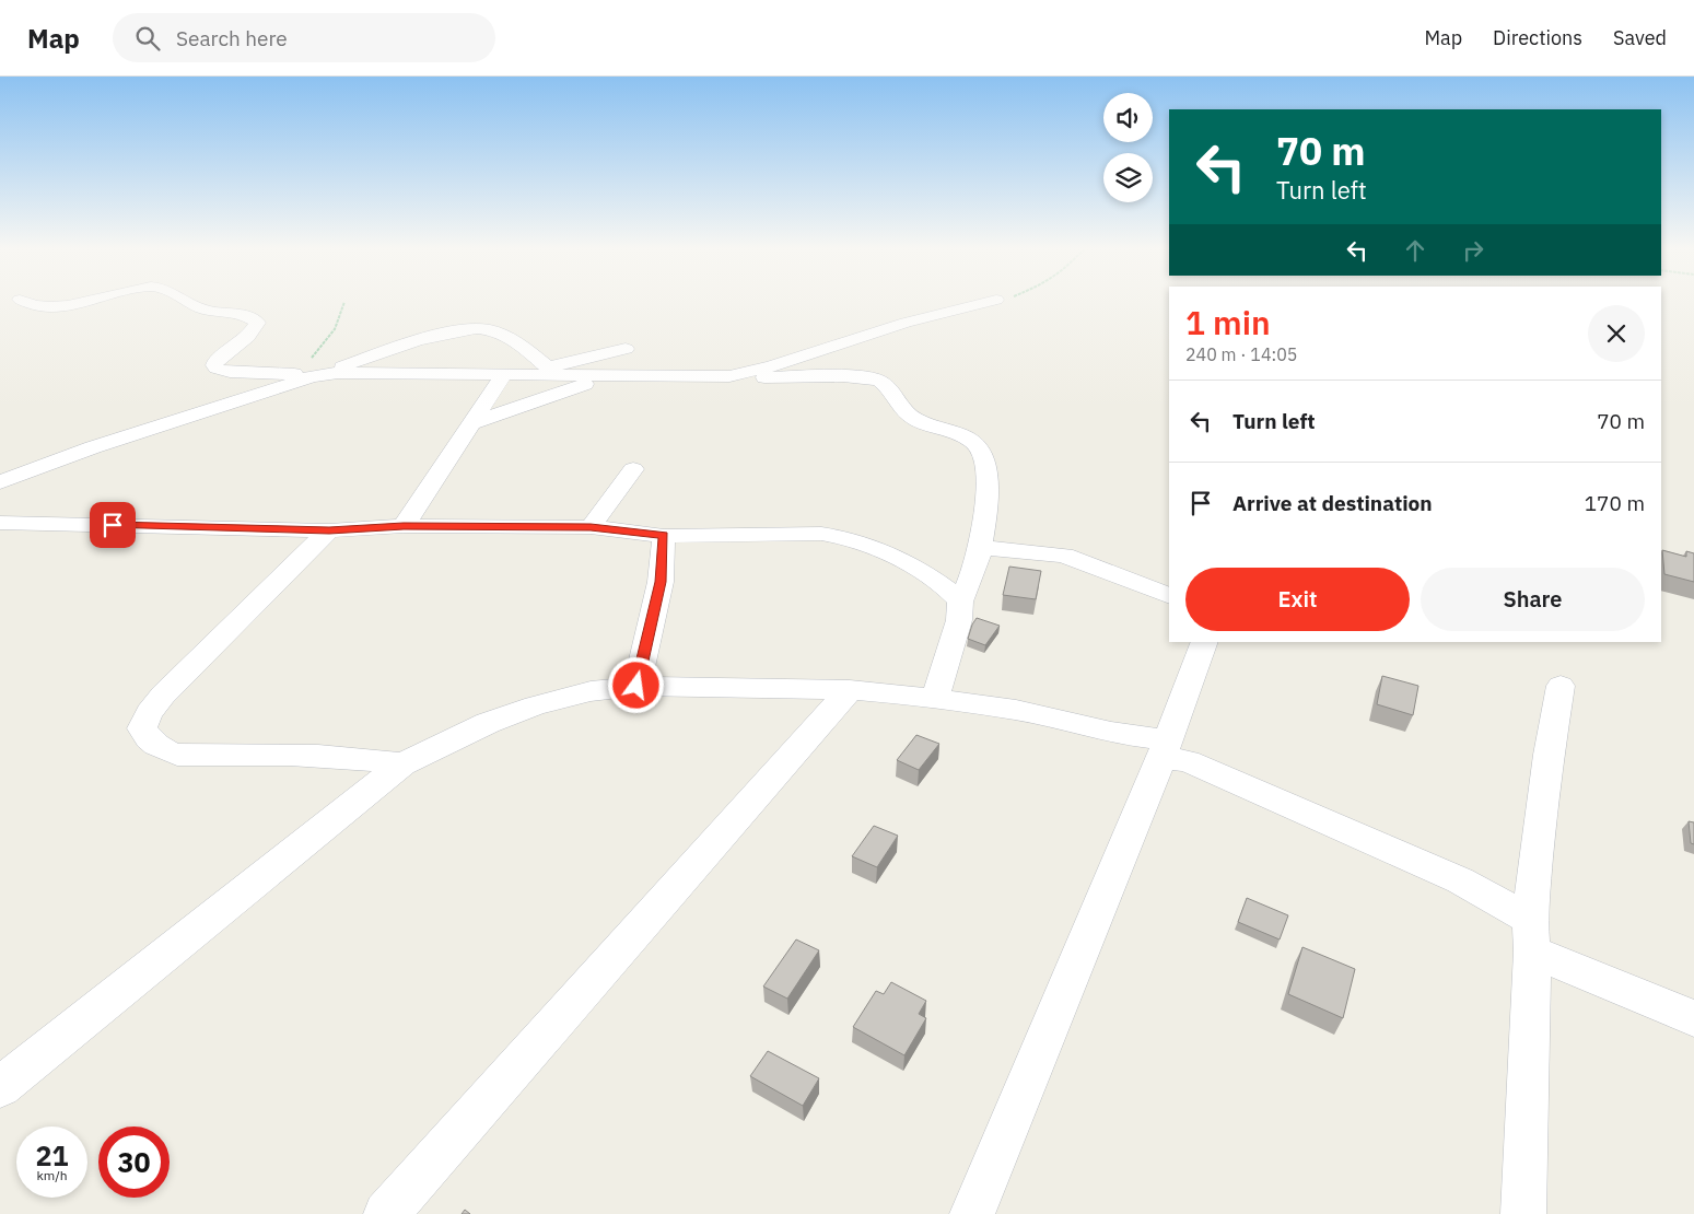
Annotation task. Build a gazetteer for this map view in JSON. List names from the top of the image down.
{
  "page": {
    "header": "Map",
    "search": "Search here",
    "nav": ["Map", "Directions", "Saved"],
    "turn": ["70 m", "Turn left"],
    "heading": ["1 min", "240 m · 14:05"],
    "list": [
      {
        "name": "Turn left",
        "value": "70 m"
      },
      {
        "name": "Arrive at destination",
        "value": "170 m"
      }
    ],
    "buttons": ["Exit", "Share"],
    "speed": "21 km/h",
    "limit": "30"
  }
}
